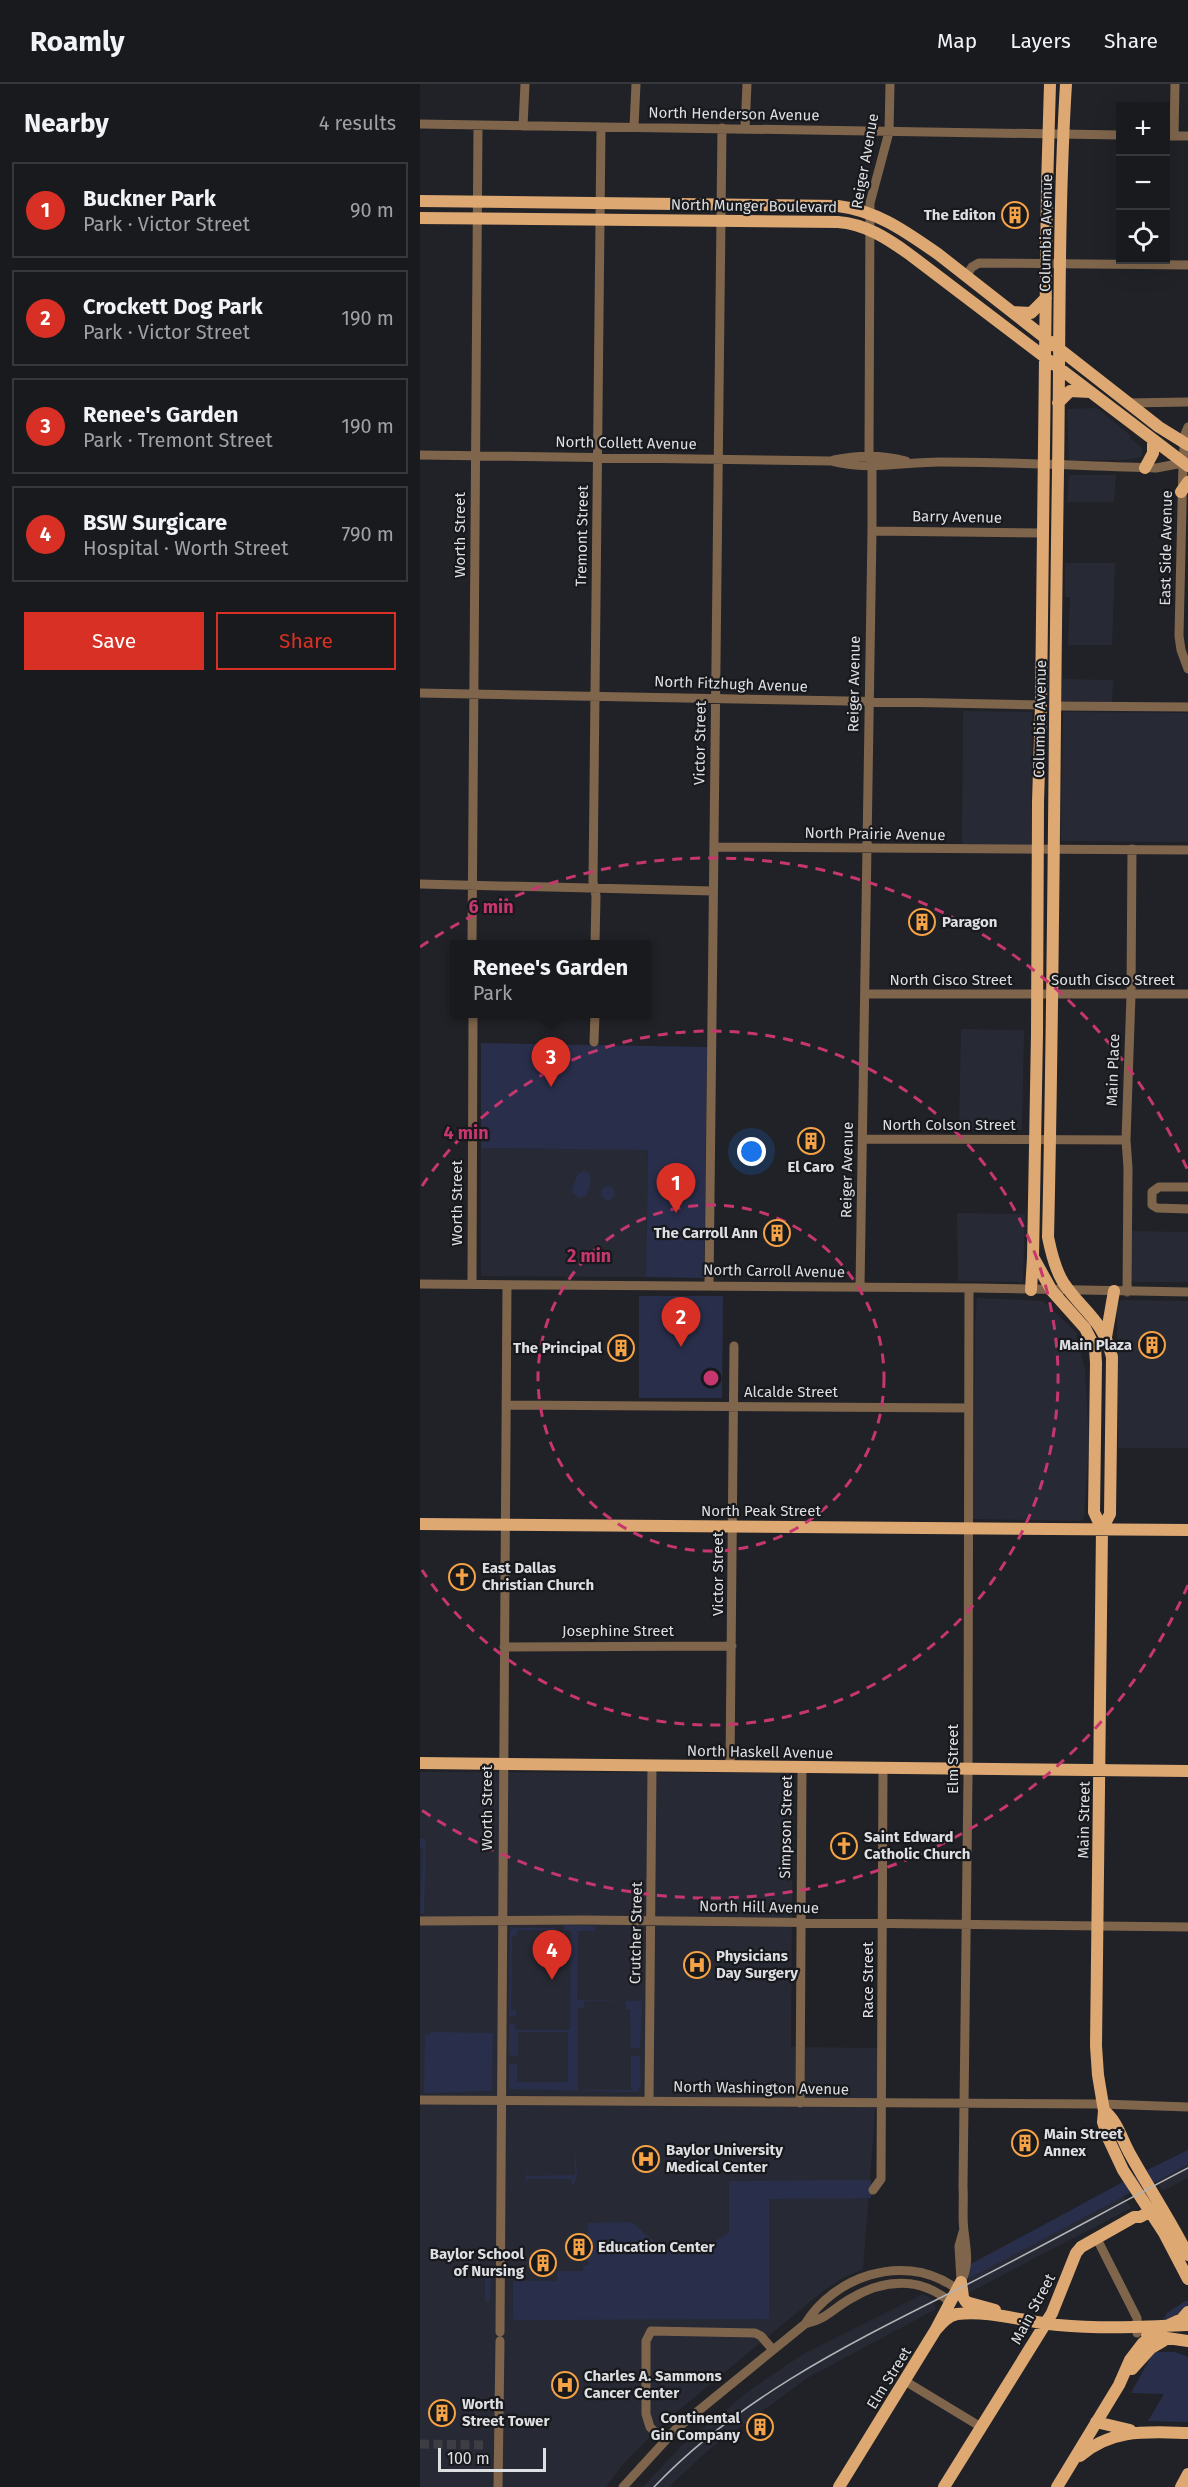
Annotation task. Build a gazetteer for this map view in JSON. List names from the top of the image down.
{
  "streets": {
    "main road": [
      "North Munger Boulevard",
      "Columbia Avenue",
      "North Peak Street",
      "North Haskell Avenue",
      "Elm Street",
      "Main Street"
    ],
    "street": [
      "North Henderson Avenue",
      "Reiger Avenue",
      "North Collett Avenue",
      "Barry Avenue",
      "Worth Street",
      "Tremont Street",
      "East Side Avenue",
      "North Fitzhugh Avenue",
      "Victor Street",
      "North Prairie Avenue",
      "North Cisco Street",
      "South Cisco Street",
      "Main Place",
      "North Colson Street",
      "North Carroll Avenue",
      "Alcalde Street",
      "Josephine Street",
      "Simpson Street",
      "North Hill Avenue",
      "Crutcher Street",
      "Race Street",
      "North Washington Avenue"
    ]
  },
  "crossings": [
    ["North Henderson Avenue", "Reiger Avenue"],
    ["North Henderson Avenue", "Columbia Avenue"],
    ["North Henderson Avenue", "Worth Street"],
    ["North Henderson Avenue", "Tremont Street"],
    ["North Henderson Avenue", "Victor Street"],
    ["Reiger Avenue", "North Munger Boulevard"],
    ["Reiger Avenue", "North Collett Avenue"],
    ["Reiger Avenue", "Barry Avenue"],
    ["Reiger Avenue", "North Fitzhugh Avenue"],
    ["Reiger Avenue", "North Prairie Avenue"],
    ["Reiger Avenue", "North Cisco Street"],
    ["Reiger Avenue", "North Colson Street"],
    ["Reiger Avenue", "North Carroll Avenue"],
    ["North Munger Boulevard", "Columbia Avenue"],
    ["North Munger Boulevard", "Worth Street"],
    ["North Munger Boulevard", "Tremont Street"],
    ["North Munger Boulevard", "East Side Avenue"],
    ["North Munger Boulevard", "Victor Street"],
    ["Columbia Avenue", "North Collett Avenue"],
    ["Columbia Avenue", "Barry Avenue"],
    ["Columbia Avenue", "North Fitzhugh Avenue"],
    ["Columbia Avenue", "North Prairie Avenue"],
    ["Columbia Avenue", "North Cisco Street"],
    ["Columbia Avenue", "South Cisco Street"],
    ["Columbia Avenue", "North Colson Street"],
    ["Columbia Avenue", "North Carroll Avenue"],
    ["Columbia Avenue", "Main Street"],
    ["North Collett Avenue", "Worth Street"],
    ["North Collett Avenue", "Tremont Street"],
    ["North Collett Avenue", "East Side Avenue"],
    ["North Collett Avenue", "Victor Street"],
    ["Worth Street", "North Fitzhugh Avenue"],
    ["Worth Street", "North Carroll Avenue"],
    ["Worth Street", "Alcalde Street"],
    ["Worth Street", "North Peak Street"],
    ["Worth Street", "Josephine Street"],
    ["Worth Street", "North Haskell Avenue"],
    ["Worth Street", "North Hill Avenue"],
    ["Worth Street", "North Washington Avenue"],
    ["Tremont Street", "North Fitzhugh Avenue"],
    ["North Fitzhugh Avenue", "Victor Street"],
    ["Victor Street", "North Prairie Avenue"],
    ["Victor Street", "North Carroll Avenue"],
    ["Victor Street", "Alcalde Street"],
    ["Victor Street", "North Peak Street"],
    ["Victor Street", "Josephine Street"],
    ["Victor Street", "North Haskell Avenue"],
    ["North Prairie Avenue", "Main Place"],
    ["North Cisco Street", "South Cisco Street"],
    ["South Cisco Street", "Main Place"],
    ["Main Place", "North Colson Street"],
    ["Main Place", "North Carroll Avenue"],
    ["North Carroll Avenue", "Elm Street"],
    ["North Carroll Avenue", "Main Street"],
    ["Alcalde Street", "Elm Street"],
    ["North Peak Street", "Elm Street"],
    ["North Peak Street", "Main Street"],
    ["North Haskell Avenue", "Elm Street"],
    ["North Haskell Avenue", "Main Street"],
    ["North Haskell Avenue", "Simpson Street"],
    ["North Haskell Avenue", "Crutcher Street"],
    ["North Haskell Avenue", "Race Street"],
    ["Elm Street", "North Hill Avenue"],
    ["Elm Street", "North Washington Avenue"],
    ["Main Street", "North Hill Avenue"],
    ["Main Street", "North Washington Avenue"],
    ["Simpson Street", "North Hill Avenue"],
    ["Simpson Street", "North Washington Avenue"],
    ["North Hill Avenue", "Crutcher Street"],
    ["North Hill Avenue", "Race Street"],
    ["Crutcher Street", "North Washington Avenue"],
    ["Race Street", "North Washington Avenue"]
  ],
  "places": {
    "building": [
      "The Editon",
      "Paragon",
      "El Caro",
      "The Carroll Ann",
      "Main Plaza",
      "The Principal",
      "Main Street Annex",
      "Education Center",
      "Baylor School of Nursing",
      "Worth Street Tower",
      "Continental Gin Company"
    ],
    "church": ["East Dallas Christian Church", "Saint Edward Catholic Church"],
    "hospital": ["Physicians Day Surgery", "Baylor University Medical Center", "Charles A. Sammons Cancer Center"]
  },
  "scale_bar": "100 m",
  "page": {
    "header": "Roamly",
    "nav": ["Map", "Layers", "Share"],
    "heading": ["Nearby", "4 results"],
    "map_buttons": ["+", "−"],
    "list": [
      {
        "mark": "1",
        "name": "Buckner Park",
        "note": "Park · Victor Street",
        "value": "90 m"
      },
      {
        "mark": "2",
        "name": "Crockett Dog Park",
        "note": "Park · Victor Street",
        "value": "190 m"
      },
      {
        "mark": "3",
        "name": "Renee's Garden",
        "note": "Park · Tremont Street",
        "value": "190 m"
      },
      {
        "mark": "4",
        "name": "BSW Surgicare",
        "note": "Hospital · Worth Street",
        "value": "790 m"
      }
    ],
    "buttons": ["Save", "Share"],
    "popup": ["Renee's Garden", "Park"],
    "pins": [
      "3",
      "1",
      "2",
      "4"
    ],
    "scale": "100 m"
  },
  "rings": ["6 min", "4 min", "2 min"]
}
